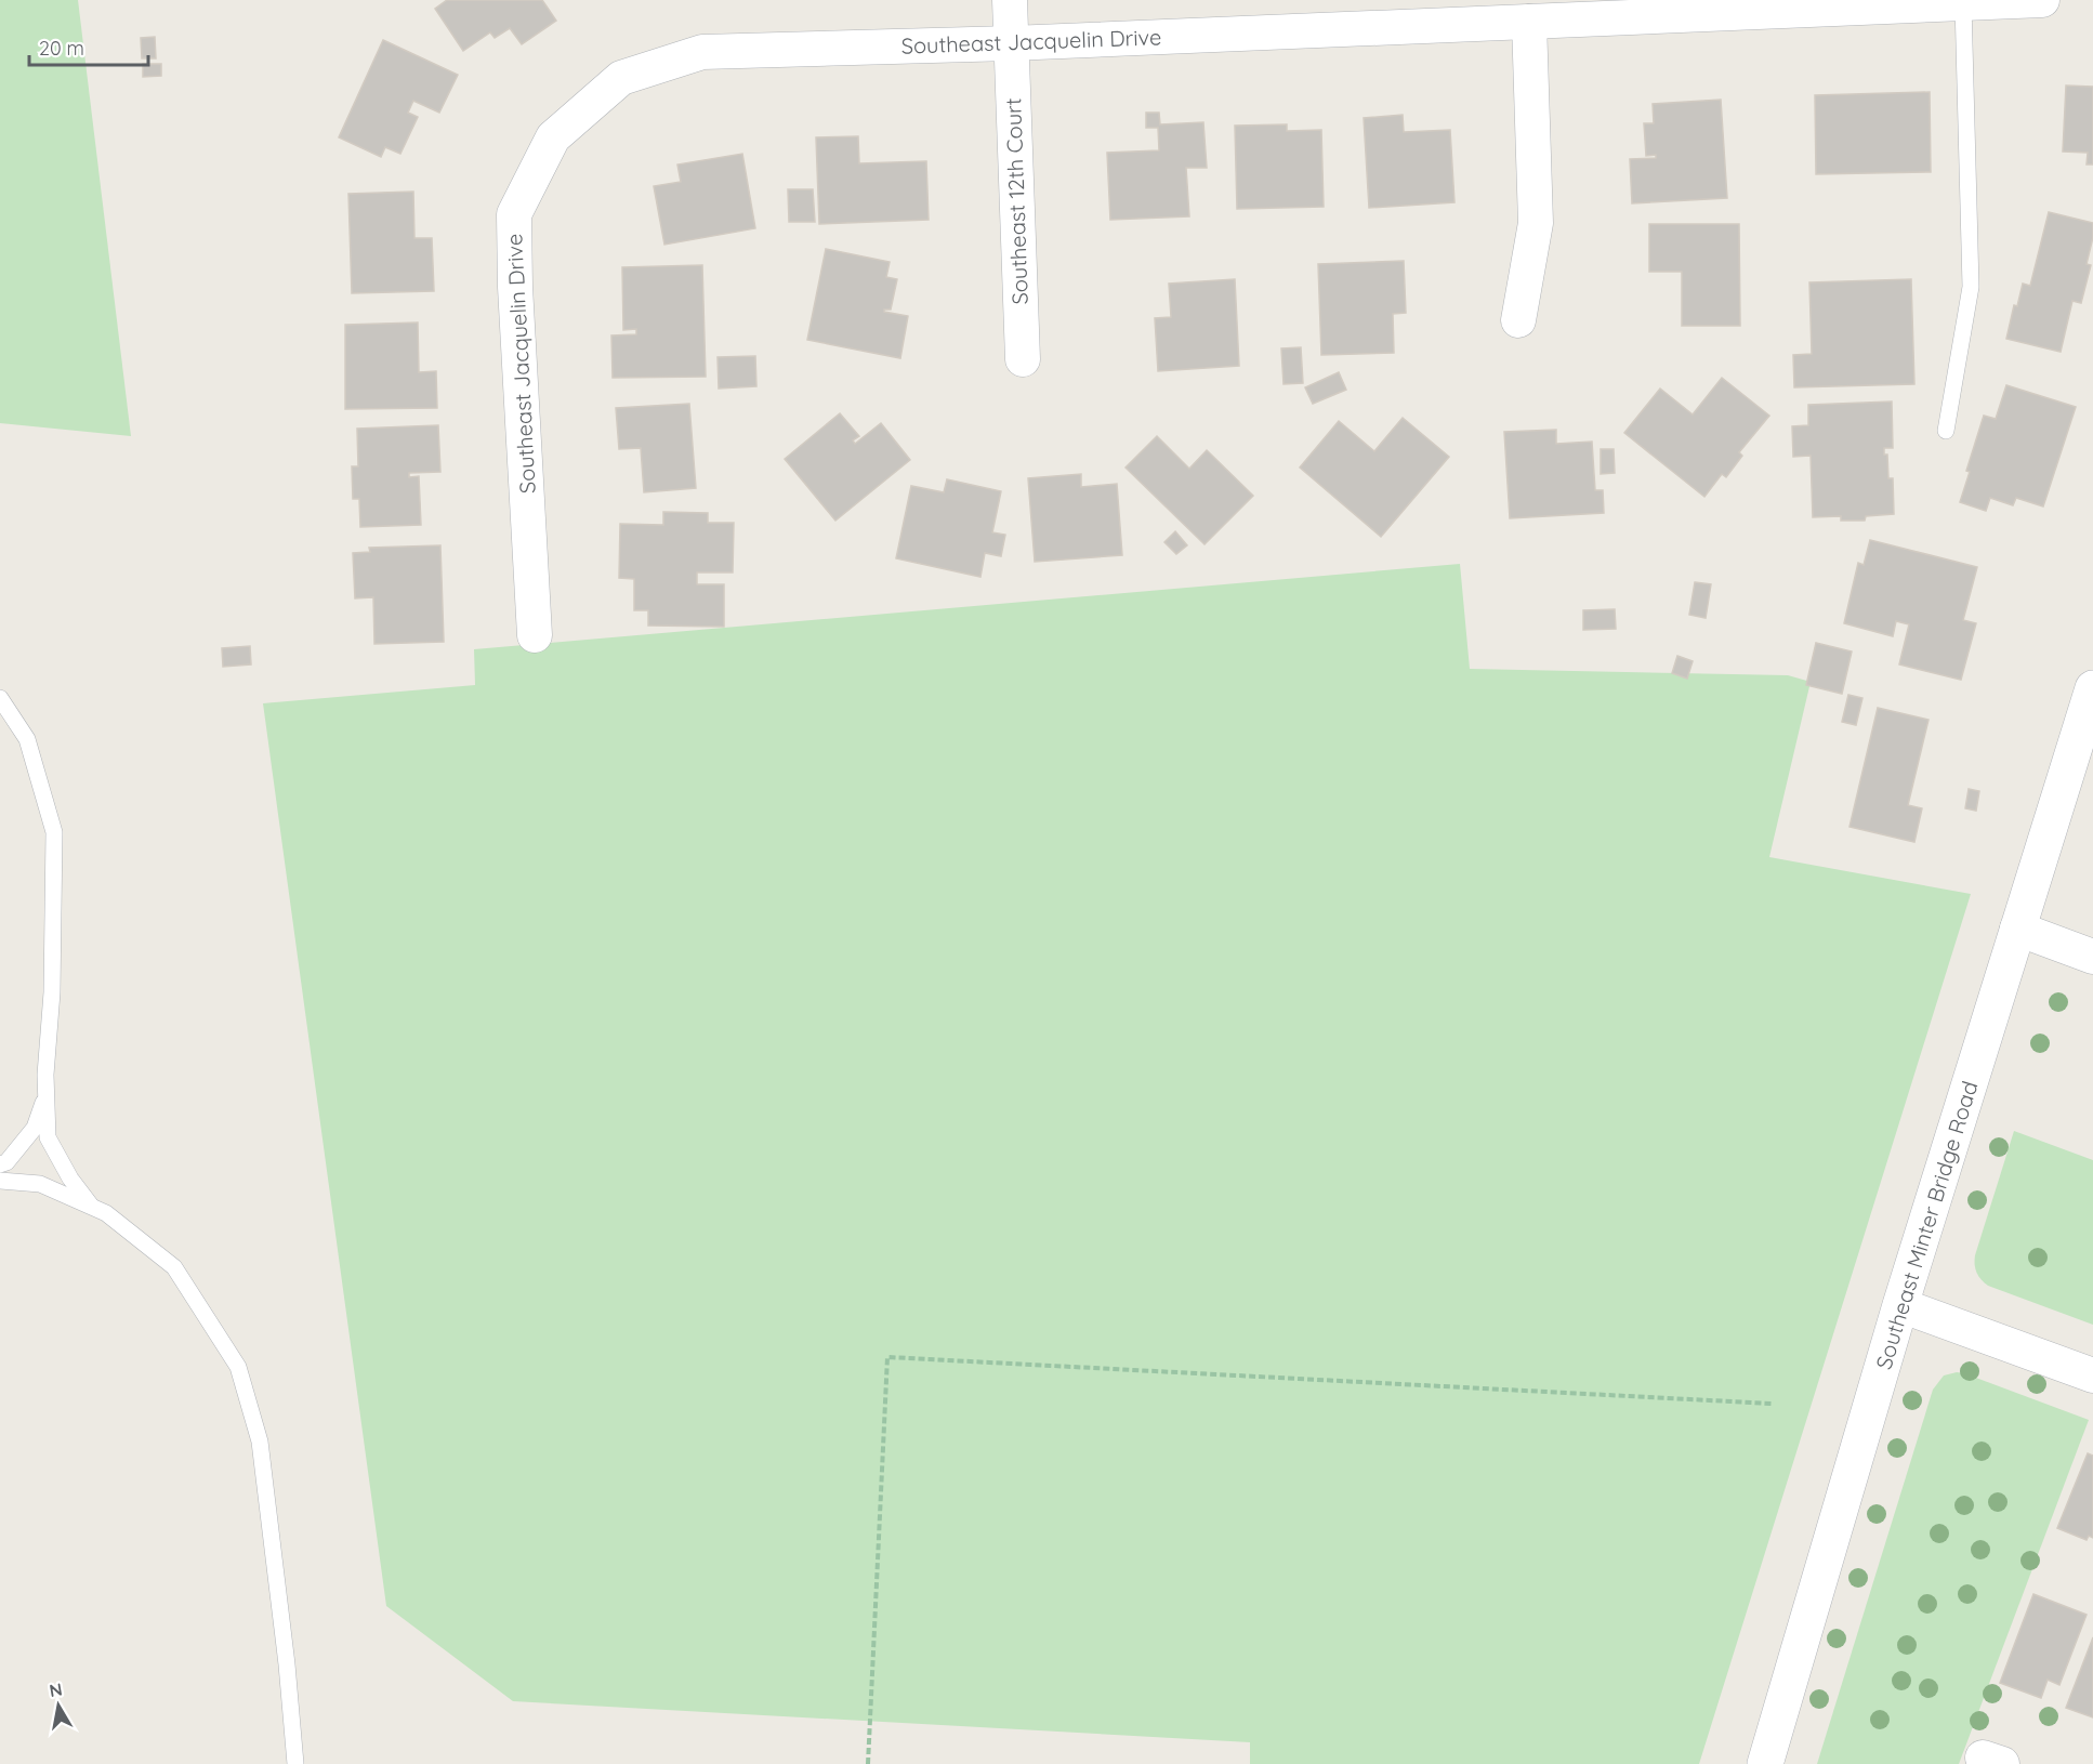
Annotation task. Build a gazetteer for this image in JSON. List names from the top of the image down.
{
  "streets": {
    "main road": ["Southeast Minter Bridge Road"],
    "street": ["Southeast Jacquelin Drive", "Southeast 12th Court"]
  },
  "crossings": [
    ["Southeast Jacquelin Drive", "Southeast 12th Court"]
  ],
  "scale_bar": "20 m",
  "north": "top"
}
